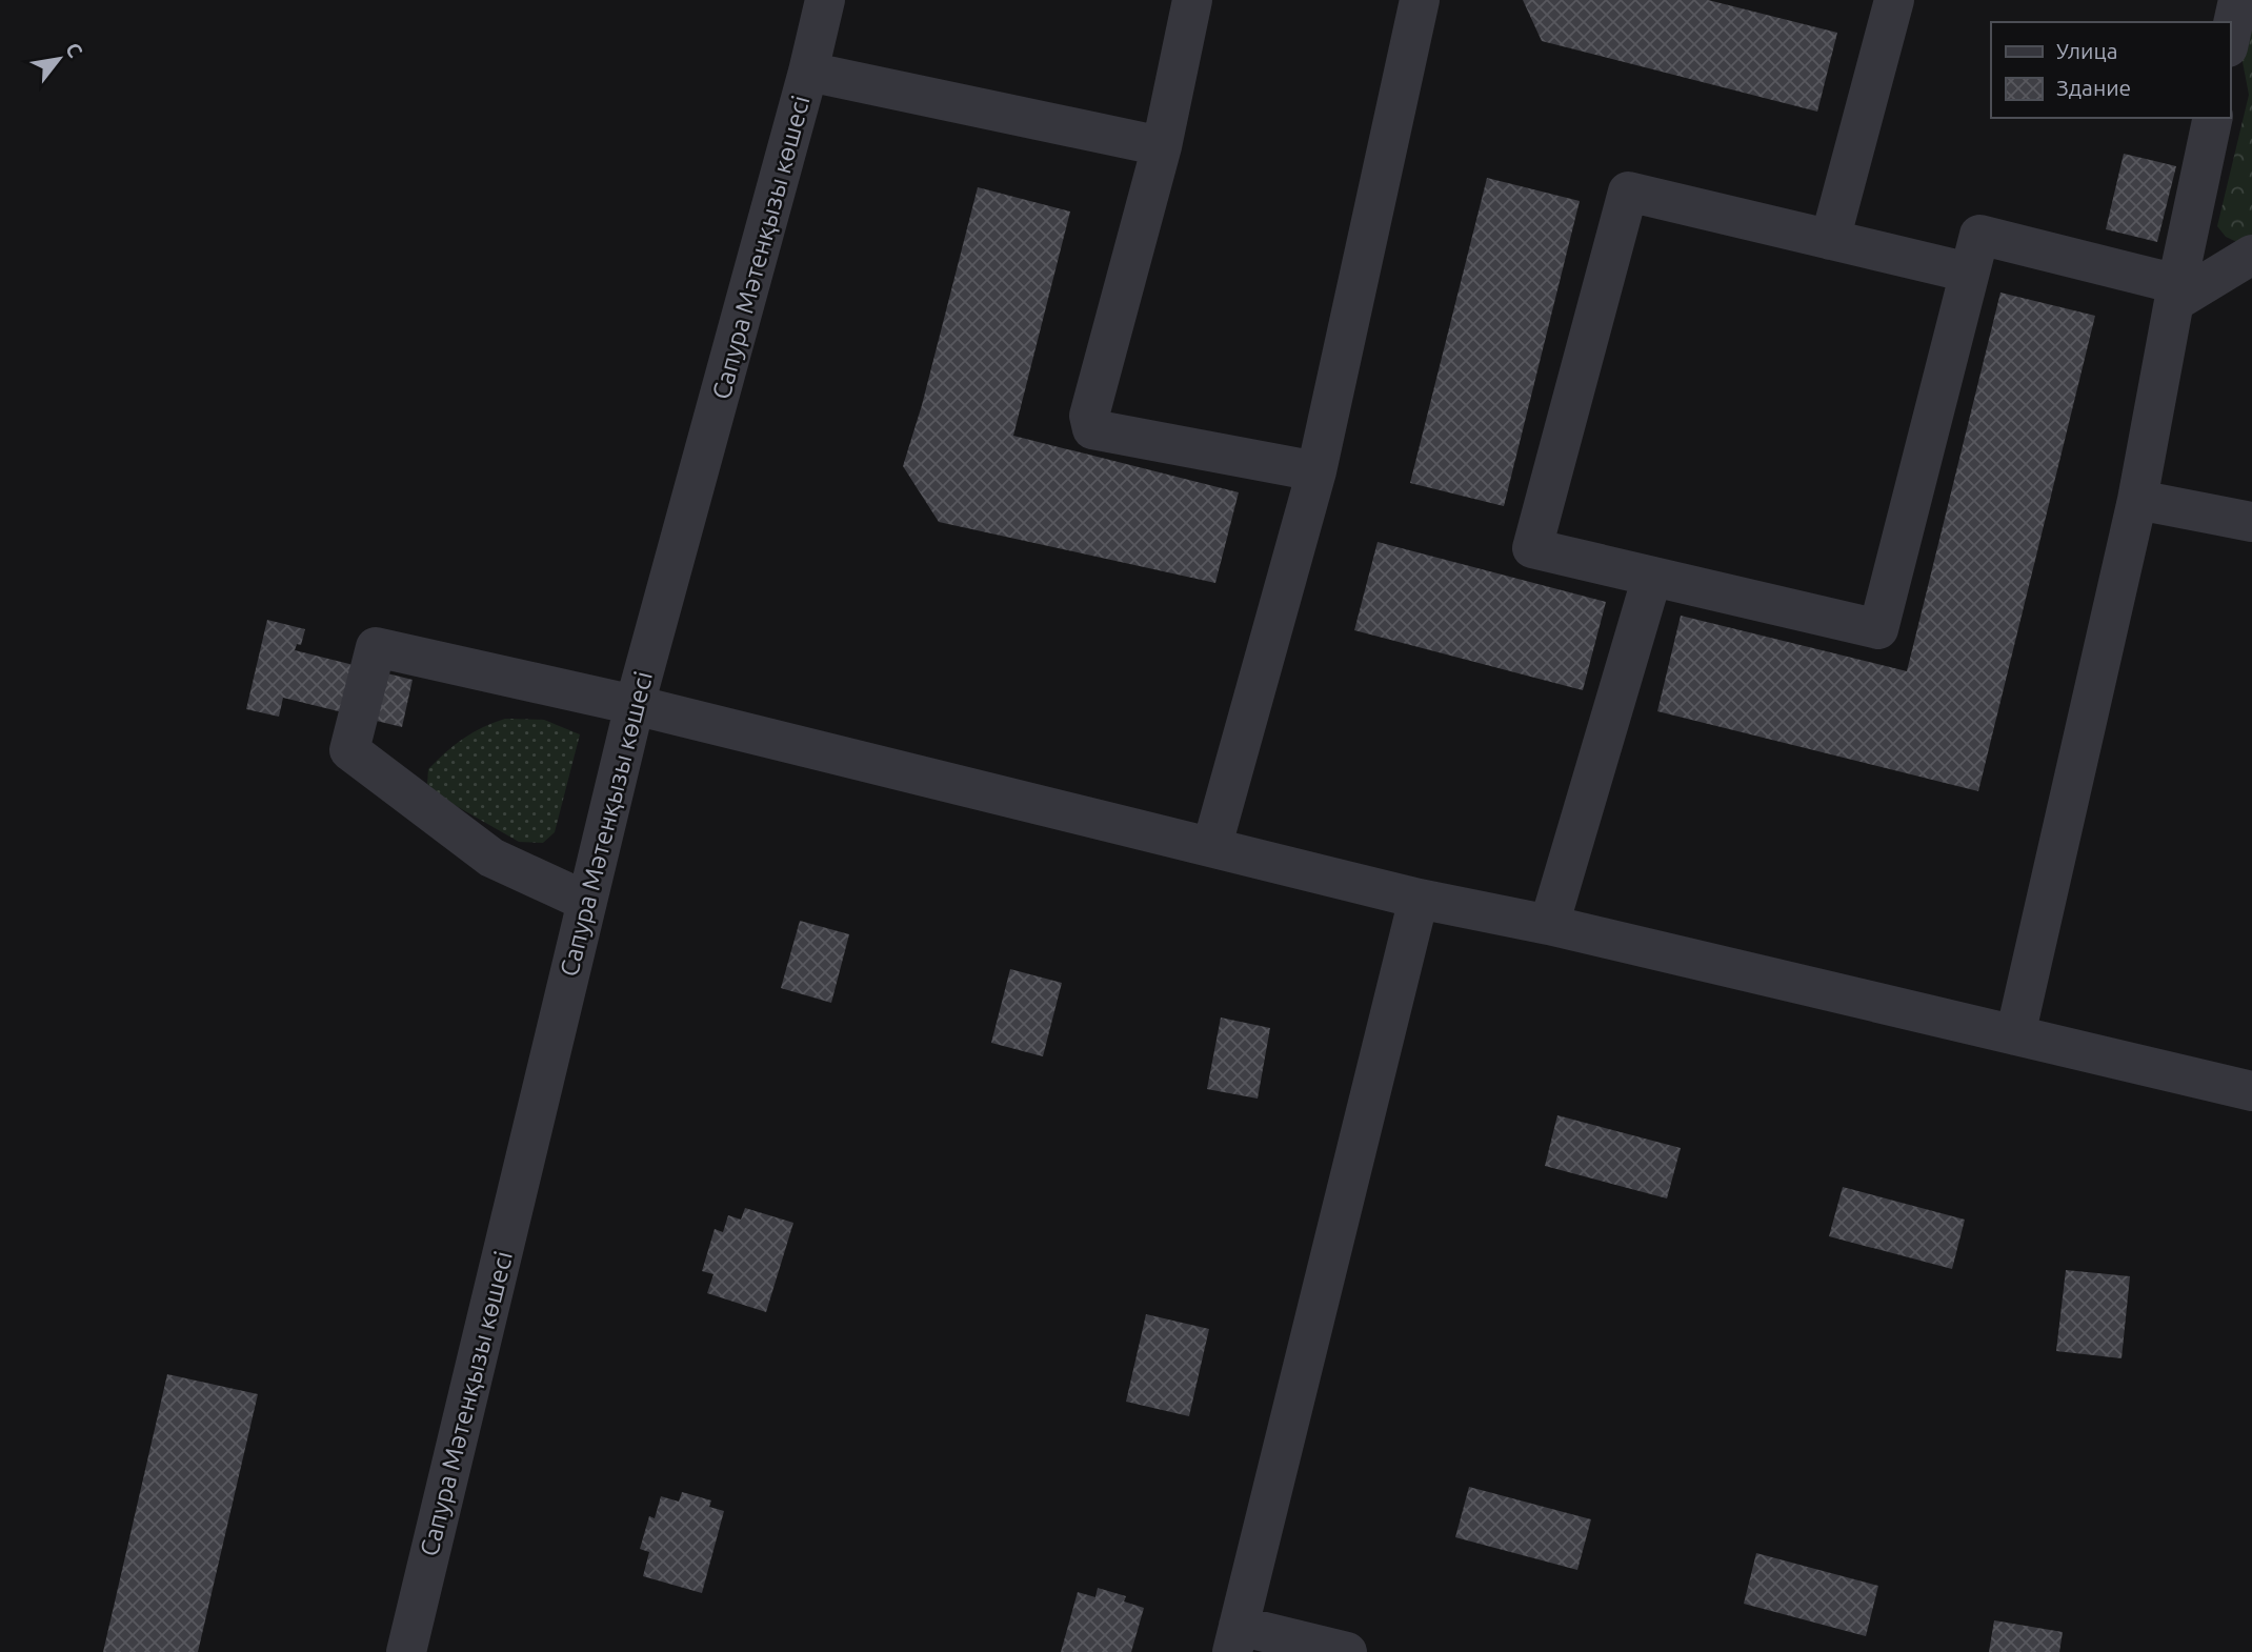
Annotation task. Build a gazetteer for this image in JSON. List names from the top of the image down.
{
  "streets": {
    "street": ["Сапура Мәтенқызы көшесі"]
  },
  "legend": ["Улица", "Здание"],
  "north": "top right"
}
